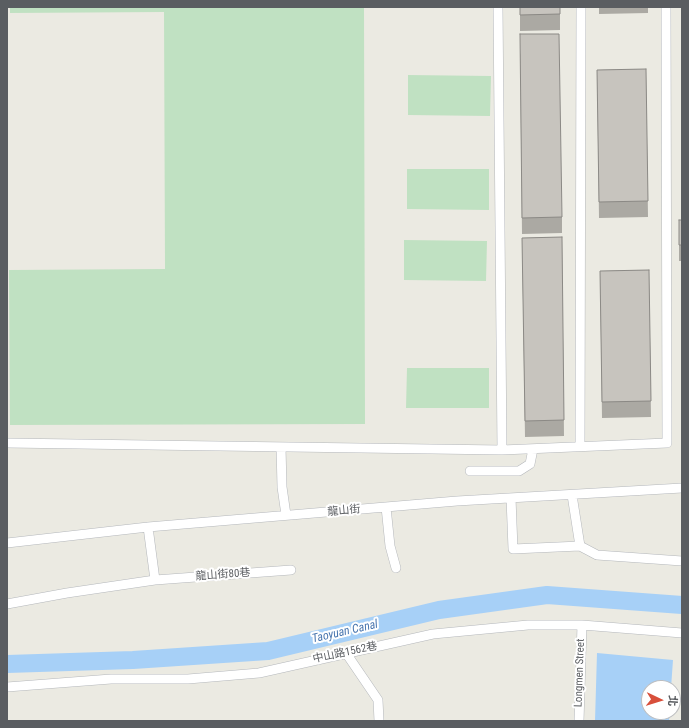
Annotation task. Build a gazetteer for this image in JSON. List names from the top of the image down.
{
  "streets": {
    "lane": [
      "龍山街",
      "龍山街80巷",
      "中山路1562巷",
      "Longmen Street"
    ]
  },
  "crossings": [
    ["中山路1562巷", "Longmen Street"]
  ],
  "water": ["Taoyuan Canal"],
  "north": "right"
}
